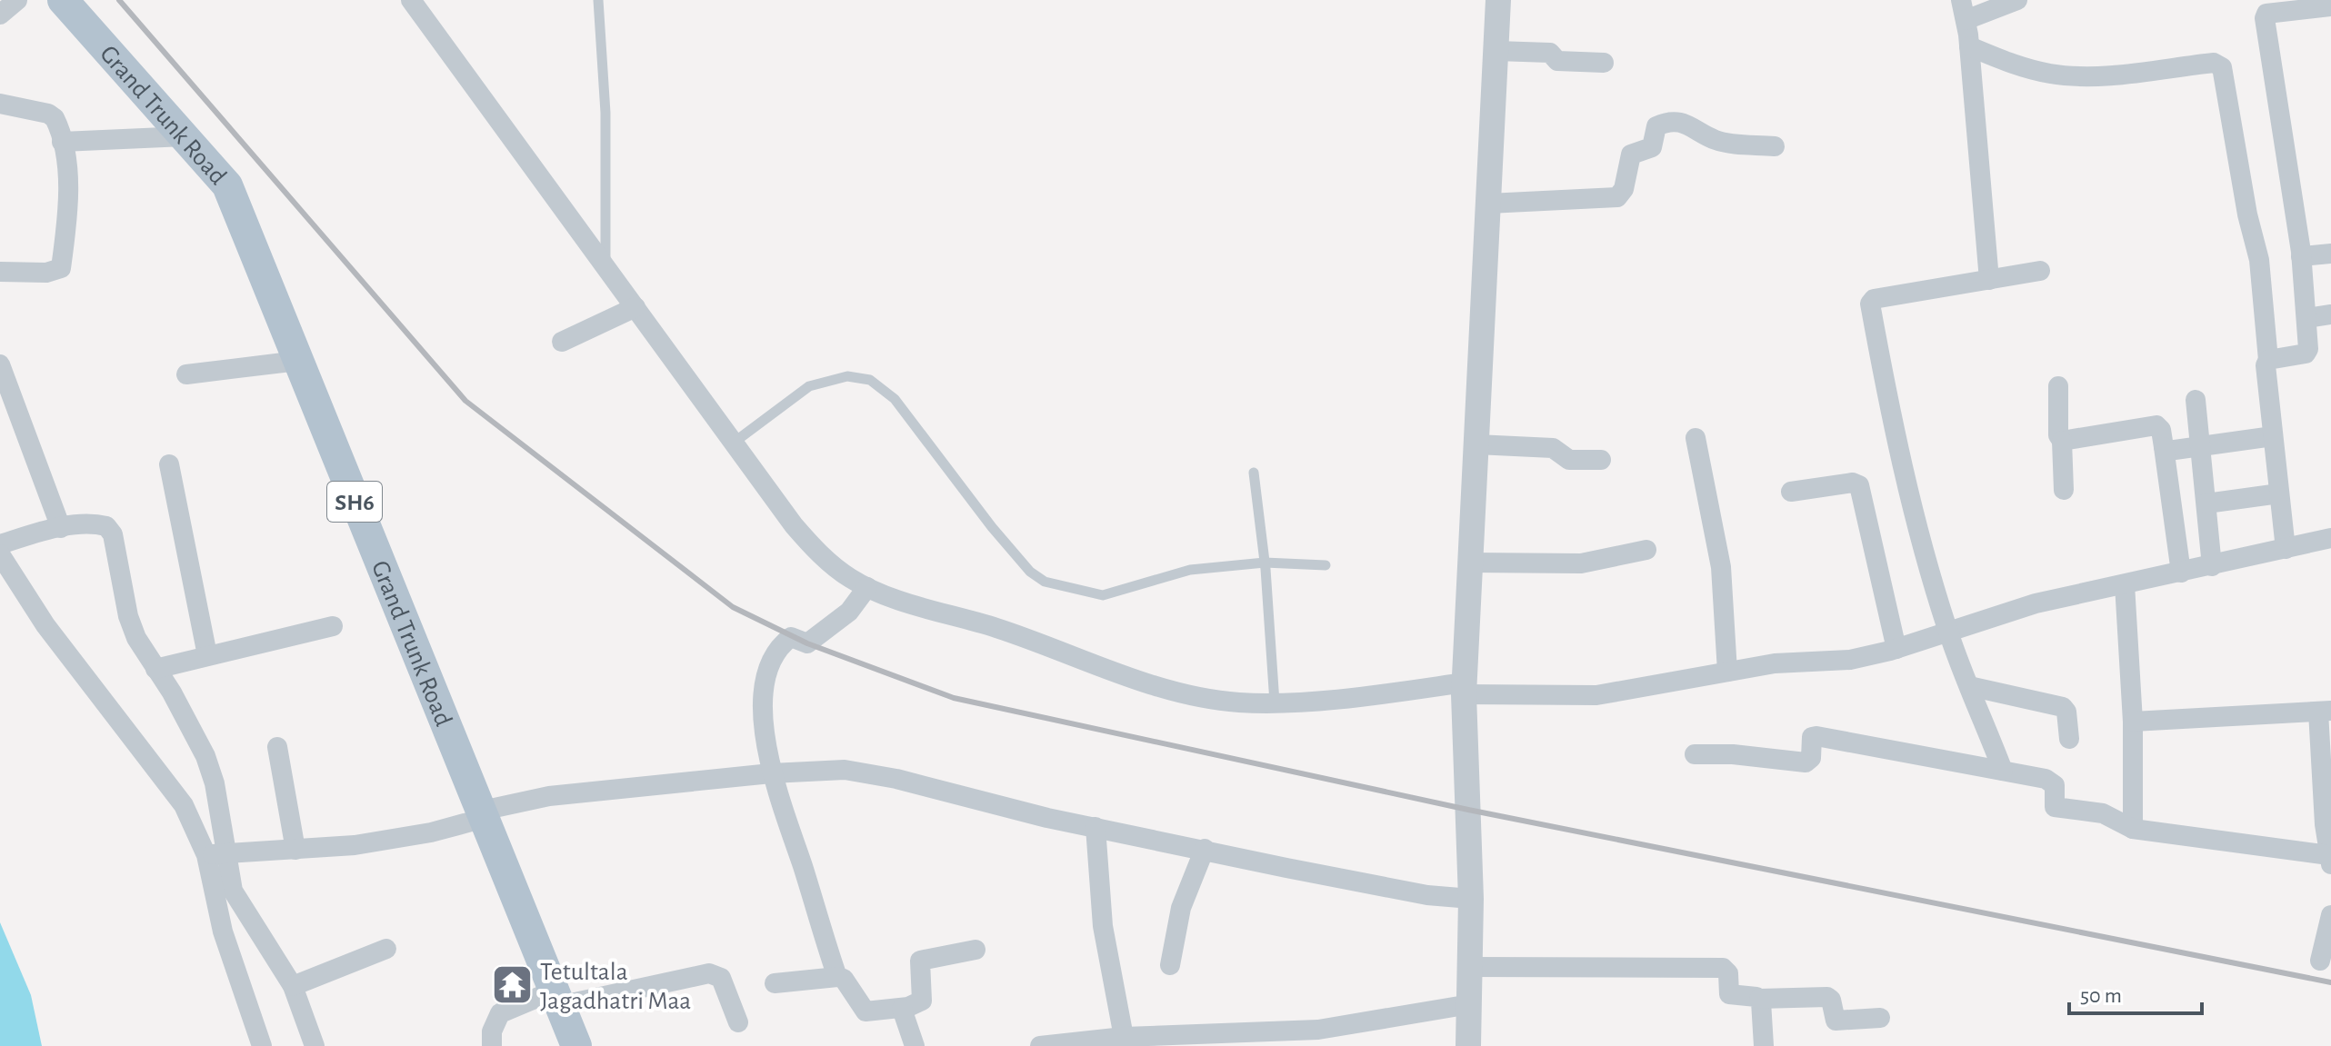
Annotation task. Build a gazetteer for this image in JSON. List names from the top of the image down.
{
  "streets": {
    "main road": ["Grand Trunk Road", "SH6"]
  },
  "places": {
    "temple": ["Tetultala Jagadhatri Maa"]
  },
  "scale_bar": "50 m"
}
